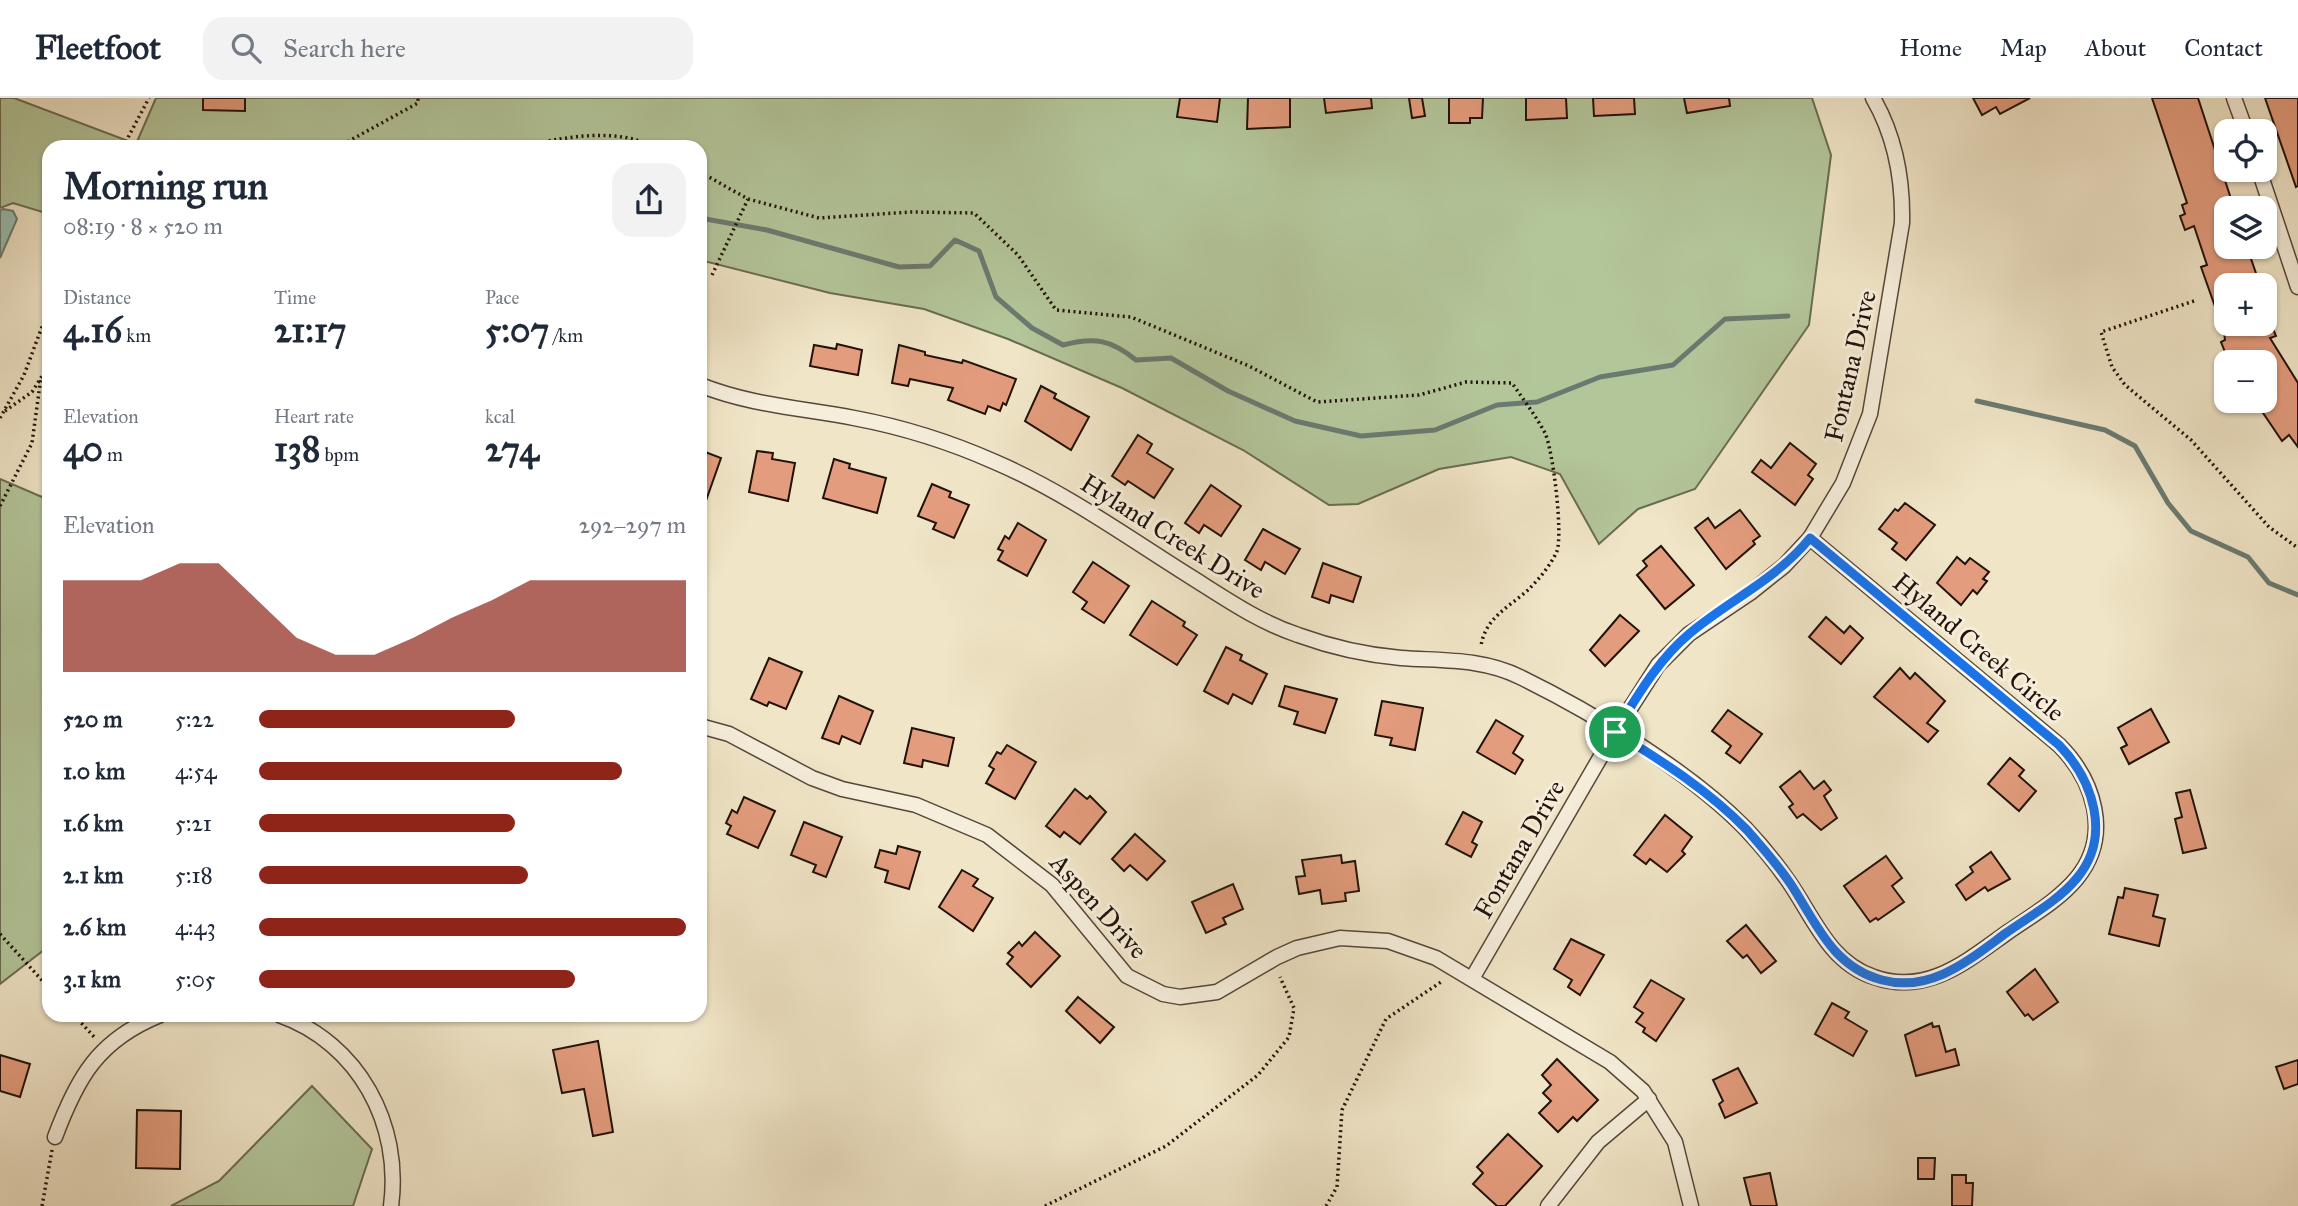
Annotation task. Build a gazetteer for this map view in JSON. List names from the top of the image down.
{
  "streets": {
    "street": [
      "Fontana Drive",
      "Hyland Creek Drive",
      "Hyland Creek Circle",
      "Aspen Drive"
    ]
  },
  "crossings": [
    ["Fontana Drive", "Hyland Creek Drive"],
    ["Fontana Drive", "Hyland Creek Circle"],
    ["Fontana Drive", "Aspen Drive"],
    ["Hyland Creek Drive", "Hyland Creek Circle"]
  ],
  "page": {
    "header": "Fleetfoot",
    "search": "Search here",
    "nav": [
      "Home",
      "Map",
      "About",
      "Contact"
    ],
    "map_buttons": ["+", "−"],
    "heading": ["Morning run", "08:19 · 8 × 520 m"],
    "stats": [
      ["Distance", "4.16 km"],
      ["Time", "21:17"],
      ["Pace", "5:07 /km"],
      ["Elevation", "40 m"],
      ["Heart rate", "138 bpm"],
      ["kcal", "274"]
    ],
    "chart": ["Elevation", "292–297 m"],
    "list": [
      {
        "name": "520 m",
        "note": "5:22"
      },
      {
        "name": "1.0 km",
        "note": "4:54"
      },
      {
        "name": "1.6 km",
        "note": "5:21"
      },
      {
        "name": "2.1 km",
        "note": "5:18"
      },
      {
        "name": "2.6 km",
        "note": "4:43"
      },
      {
        "name": "3.1 km",
        "note": "5:05"
      }
    ]
  }
}
